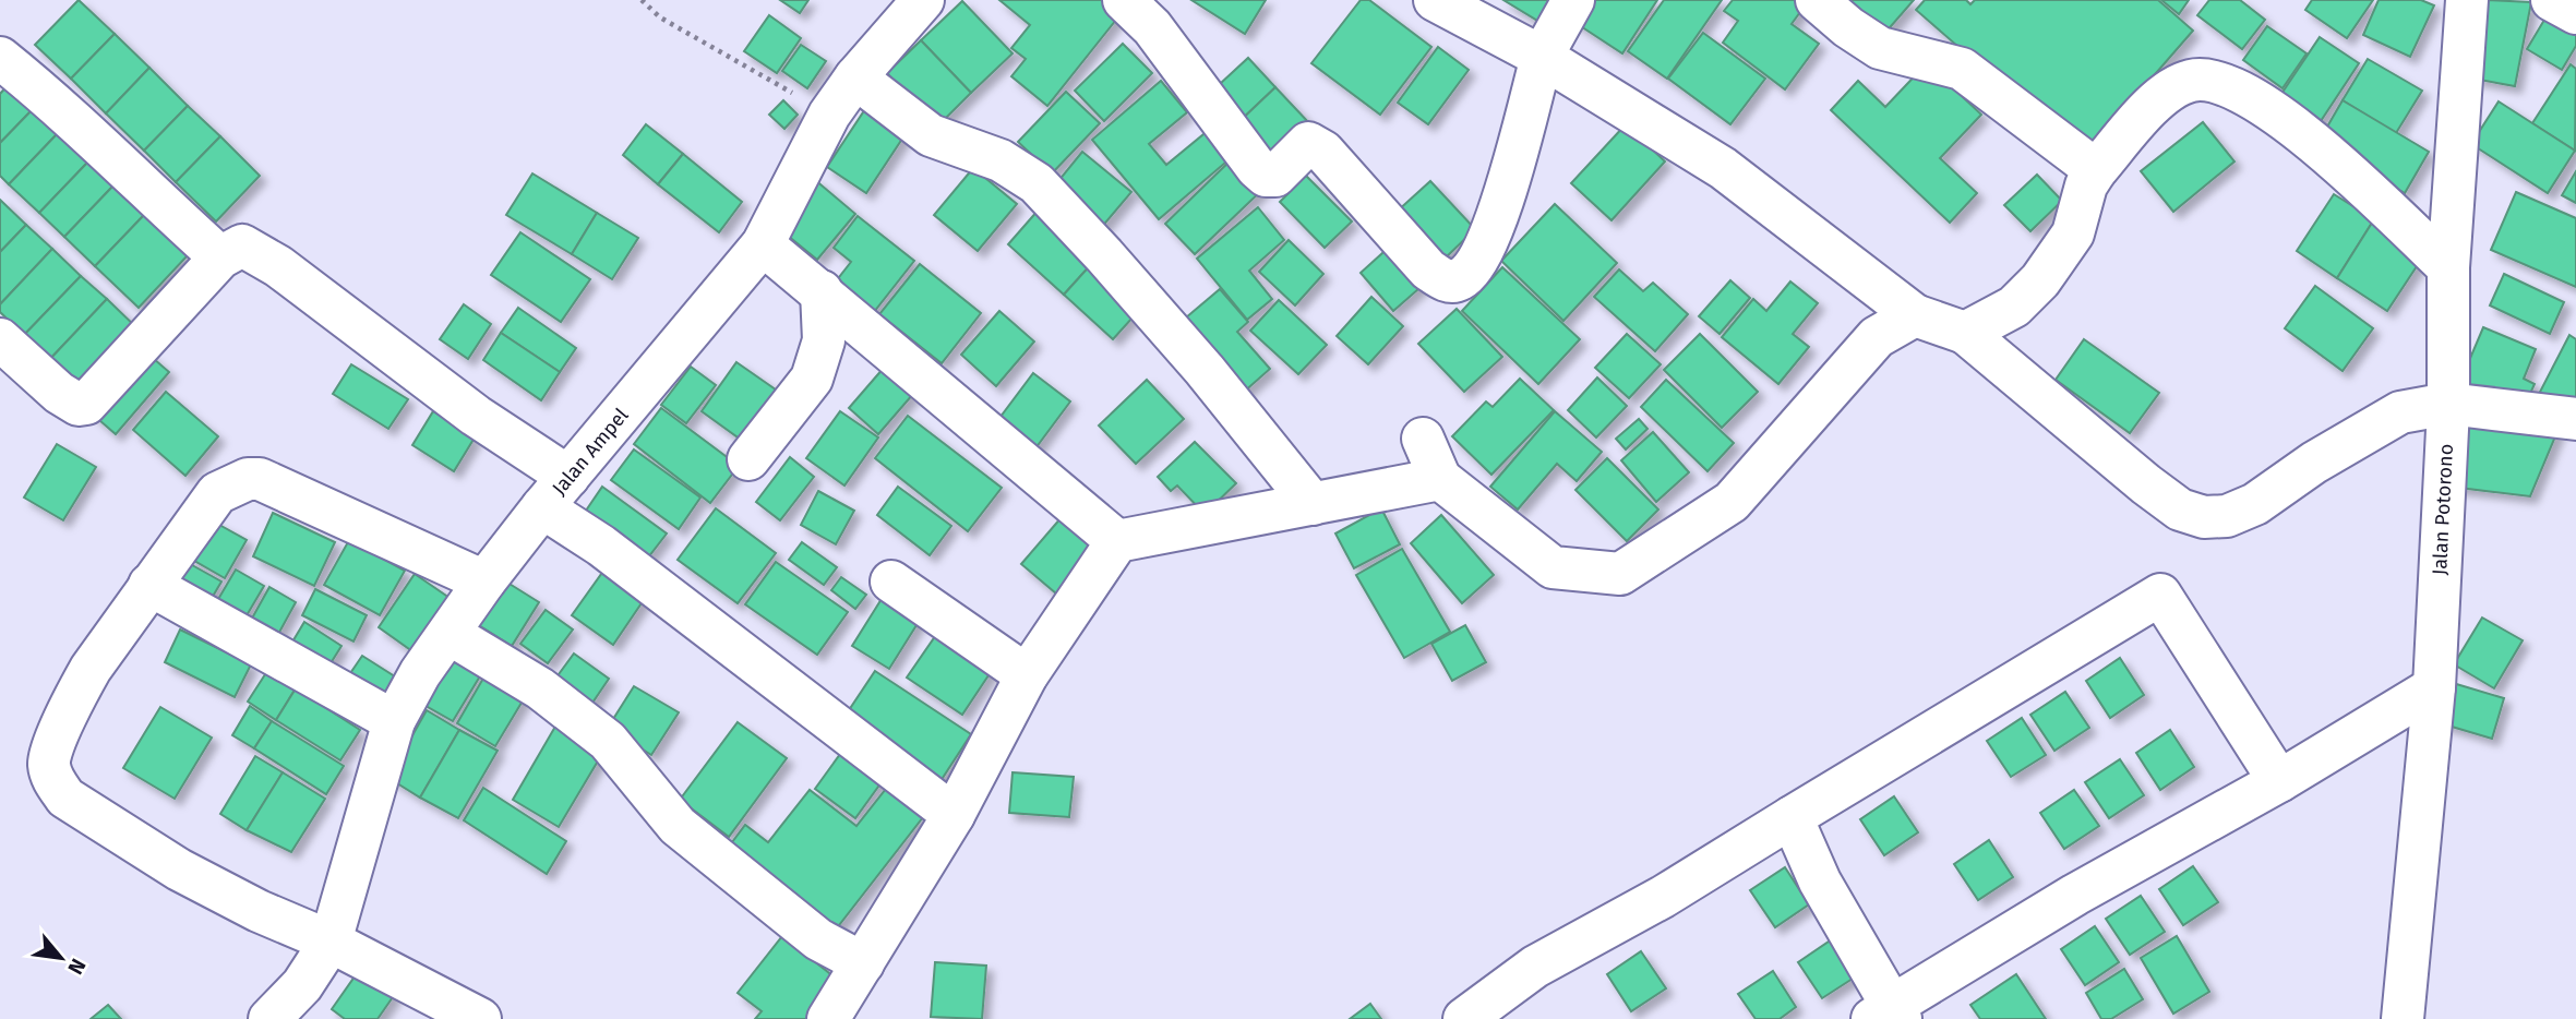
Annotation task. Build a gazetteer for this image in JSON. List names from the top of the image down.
{
  "streets": {
    "street": ["Jalan Ampel", "Jalan Potorono"]
  },
  "north": "bottom right"
}
